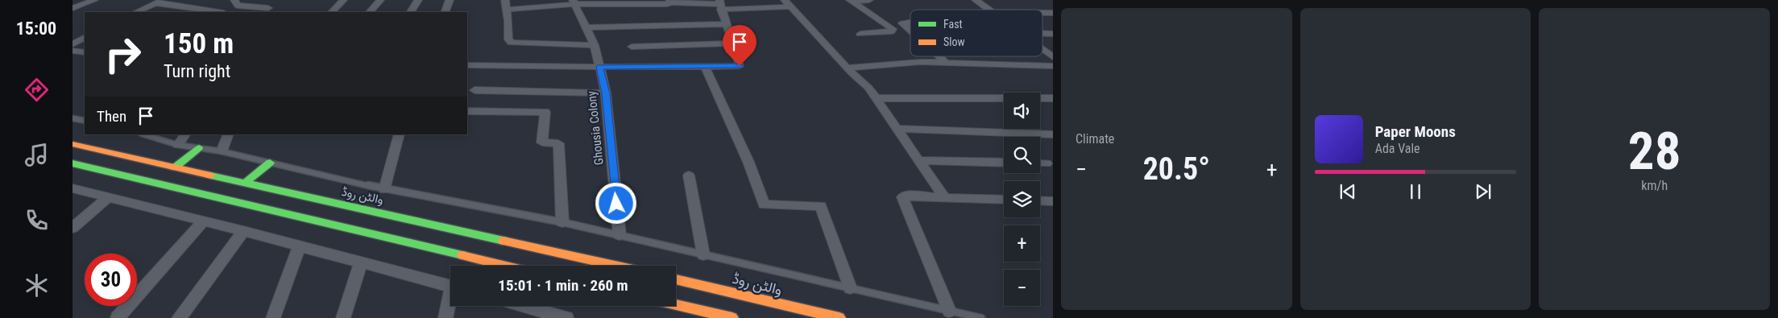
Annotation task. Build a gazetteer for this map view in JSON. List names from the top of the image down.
{
  "streets": {
    "main road": ["والٹن روڈ"],
    "street": ["Ghousia Colony"]
  },
  "legend": ["Fast", "Slow"],
  "page": {
    "tabs": "15:00",
    "tile": [
      "Climate",
      ["28", "km/h"]
    ],
    "turn": ["150 m", "Turn right"],
    "map_buttons": ["+", "−"],
    "then": "Then",
    "song": ["Paper Moons", "Ada Vale"],
    "heat": ["−", "20.5°", "+"],
    "limit": "30",
    "trip": "15:01 · 1 min · 260 m"
  }
}
